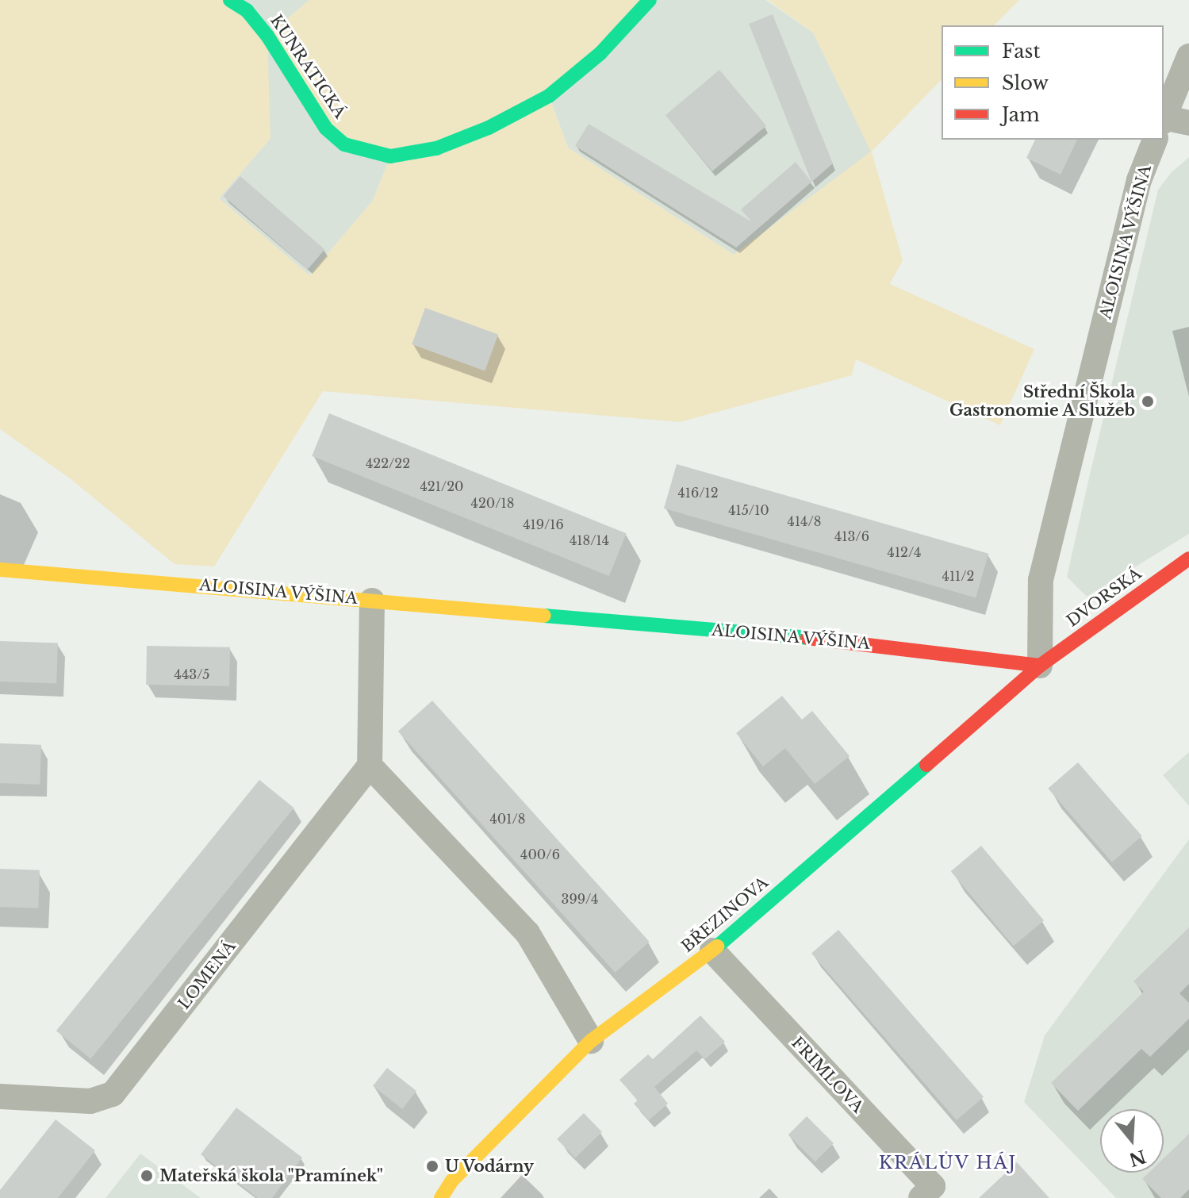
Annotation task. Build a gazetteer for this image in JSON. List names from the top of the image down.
{
  "streets": {
    "street": [
      "KUNRATICKÁ",
      "ALOISINA VÝŠINA",
      "DVORSKÁ",
      "BŘEZINOVA",
      "LOMENÁ",
      "FRIMLOVA"
    ]
  },
  "crossings": [
    ["ALOISINA VÝŠINA", "DVORSKÁ"],
    ["ALOISINA VÝŠINA", "BŘEZINOVA"],
    ["DVORSKÁ", "BŘEZINOVA"],
    ["BŘEZINOVA", "FRIMLOVA"]
  ],
  "districts": ["KRÁLŮV HÁJ"],
  "places": ["Střední Škola Gastronomie A Služeb", "U Vodárny", "Mateřská škola \"Pramínek\""],
  "house_numbers": [
    "422/22",
    "421/20",
    "416/12",
    "420/18",
    "415/10",
    "414/8",
    "419/16",
    "413/6",
    "418/14",
    "412/4",
    "411/2",
    "443/5",
    "401/8",
    "400/6",
    "399/4"
  ],
  "legend": ["Fast", "Slow", "Jam"],
  "north": "bottom"
}
